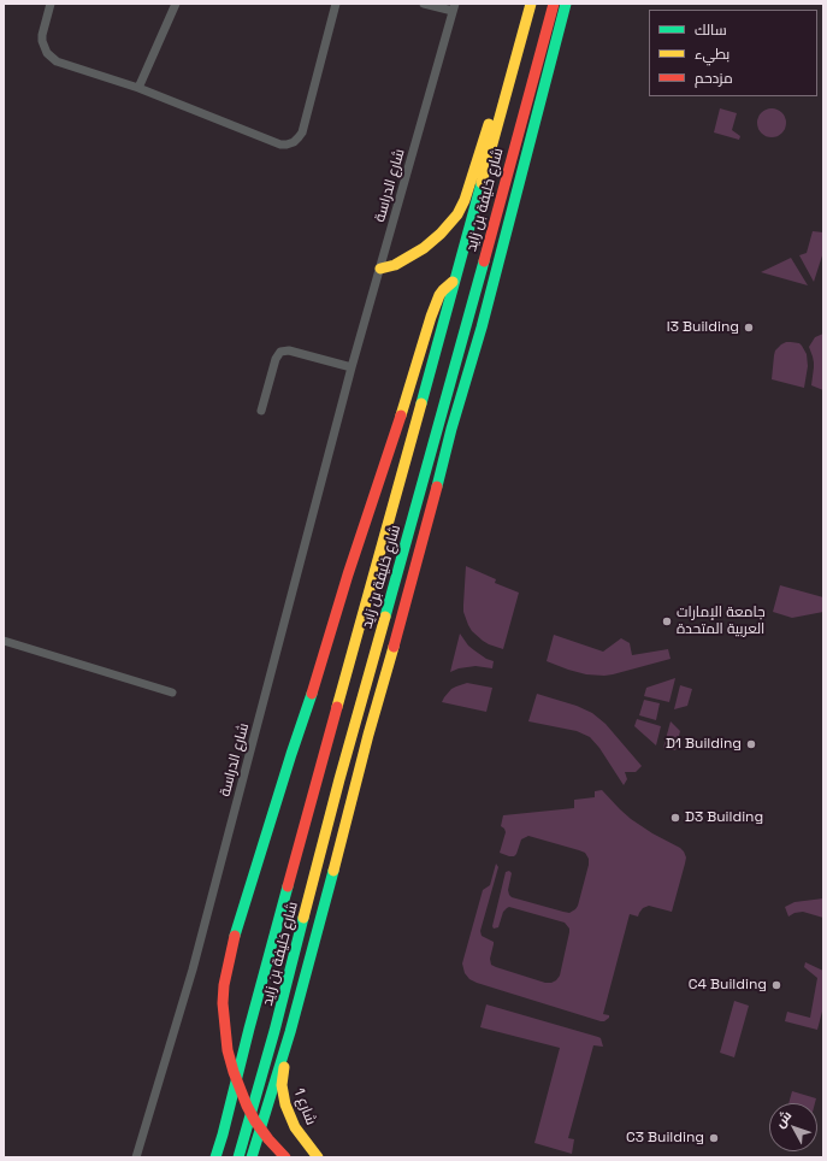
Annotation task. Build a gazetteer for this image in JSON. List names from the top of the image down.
{
  "streets": {
    "main road": ["شارع خليفة بن زايد", "شارع 1"],
    "street": ["شارع الدراسة"]
  },
  "places": [
    "I3 Building",
    "جامعة الإمارات العربية المتحدة",
    "D1 Building",
    "D3 Building",
    "C4 Building",
    "C3 Building"
  ],
  "legend": ["سالك", "بطيء", "مزدحم"],
  "north": "top left"
}
